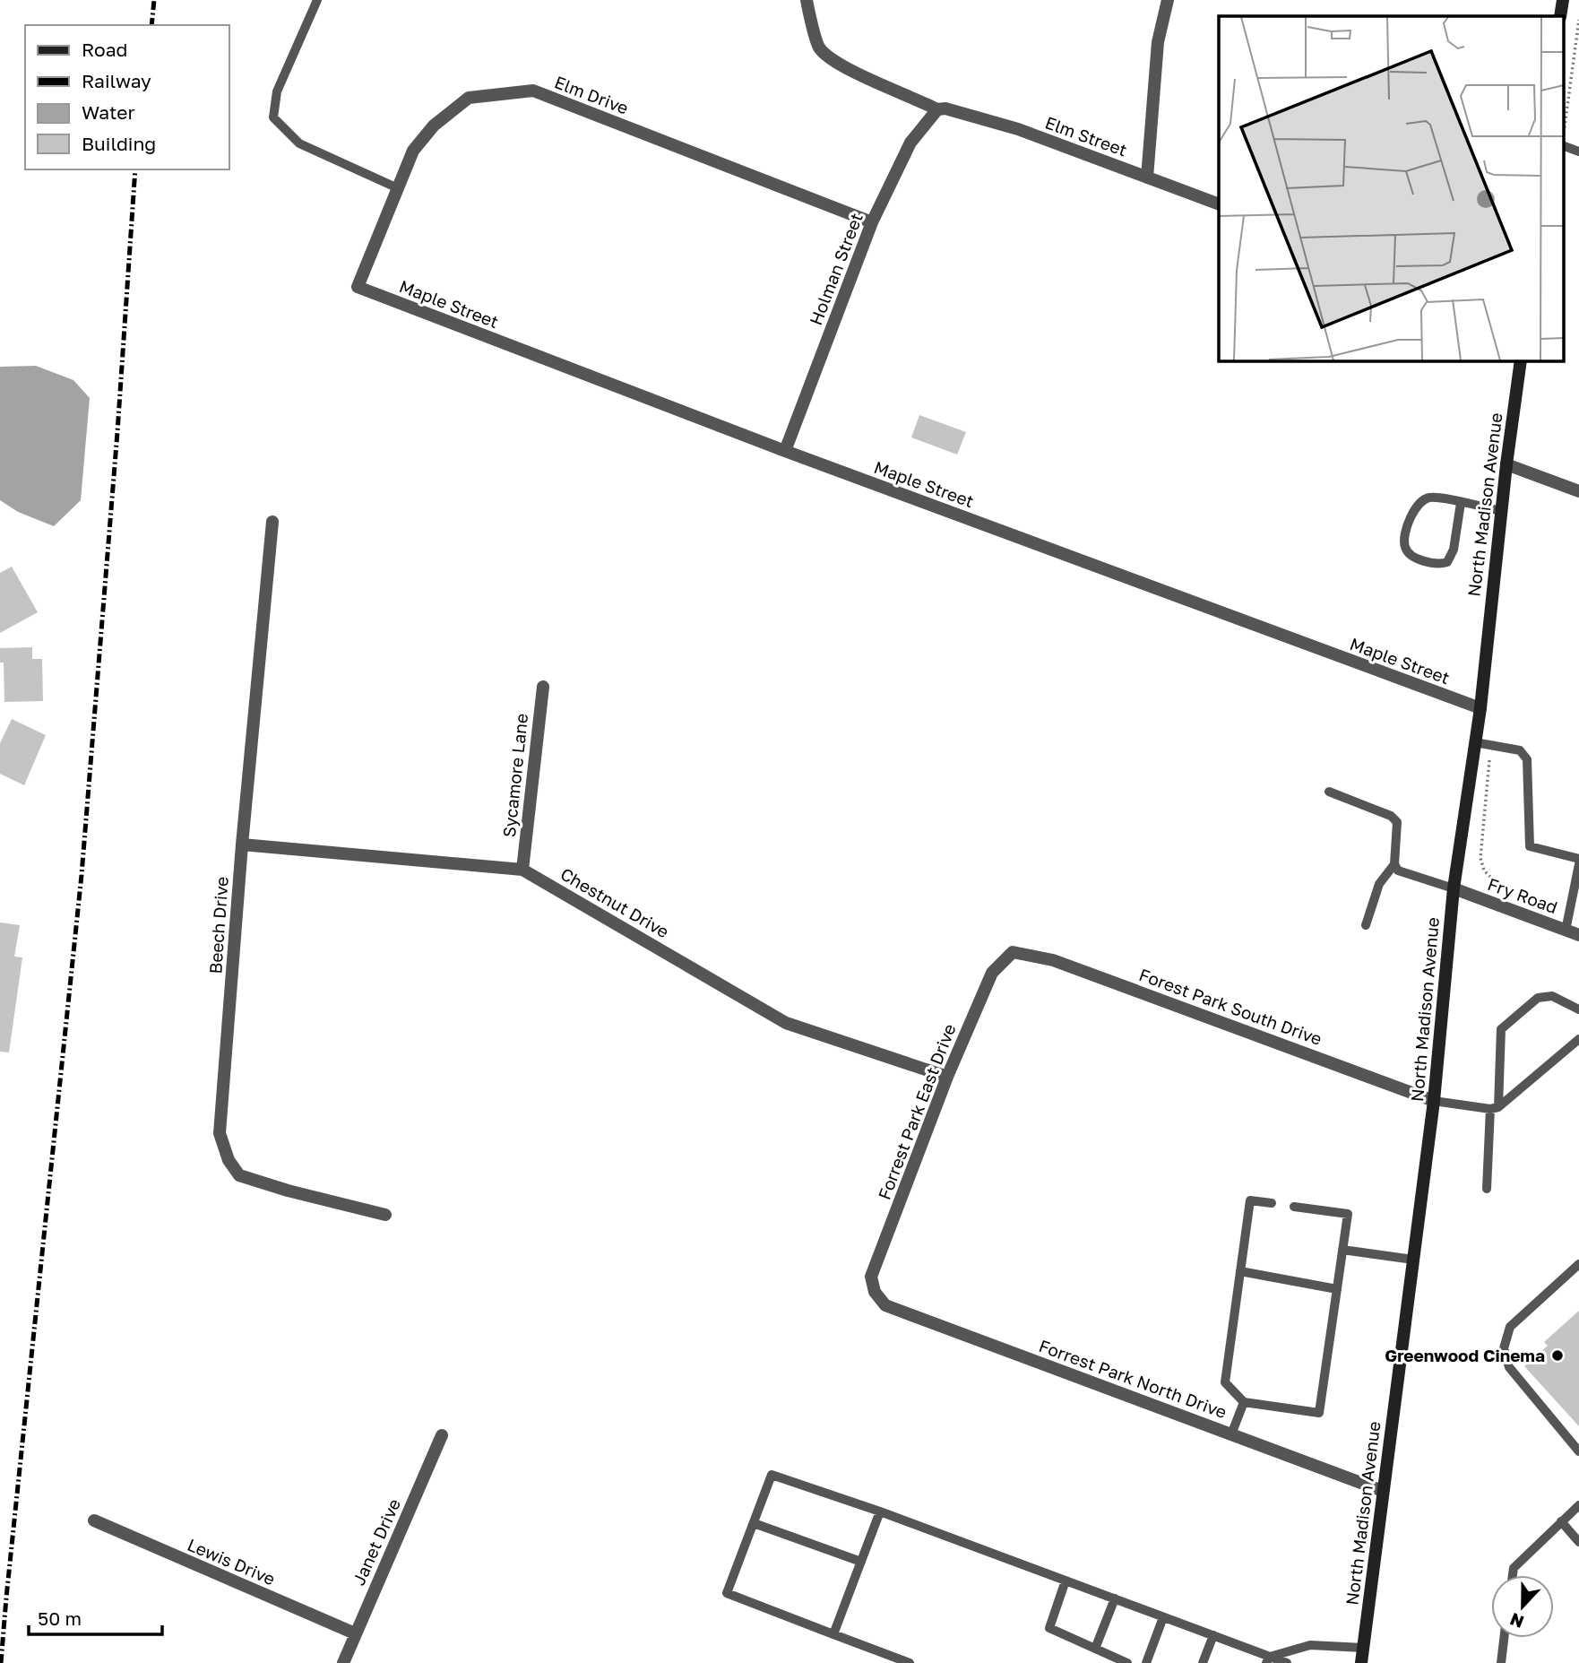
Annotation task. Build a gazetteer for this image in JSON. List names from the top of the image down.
{
  "streets": {
    "main road": ["North Madison Avenue"],
    "street": [
      "Elm Drive",
      "Elm Street",
      "Holman Street",
      "Maple Street",
      "Sycamore Lane",
      "Fry Road",
      "Chestnut Drive",
      "Beech Drive",
      "Forest Park South Drive",
      "Forrest Park East Drive",
      "Forrest Park North Drive",
      "Janet Drive",
      "Lewis Drive"
    ]
  },
  "crossings": [
    ["Elm Drive", "Holman Street"],
    ["Elm Drive", "Maple Street"],
    ["Elm Street", "Holman Street"],
    ["Holman Street", "Maple Street"],
    ["Maple Street", "North Madison Avenue"],
    ["North Madison Avenue", "Fry Road"],
    ["North Madison Avenue", "Forest Park South Drive"],
    ["North Madison Avenue", "Forrest Park North Drive"],
    ["Sycamore Lane", "Chestnut Drive"],
    ["Chestnut Drive", "Beech Drive"],
    ["Chestnut Drive", "Forrest Park East Drive"],
    ["Forest Park South Drive", "Forrest Park East Drive"],
    ["Forrest Park East Drive", "Forrest Park North Drive"],
    ["Janet Drive", "Lewis Drive"]
  ],
  "places": ["Greenwood Cinema"],
  "legend": [
    "Road",
    "Railway",
    "Water",
    "Building"
  ],
  "scale_bar": "50 m",
  "north": "bottom"
}
